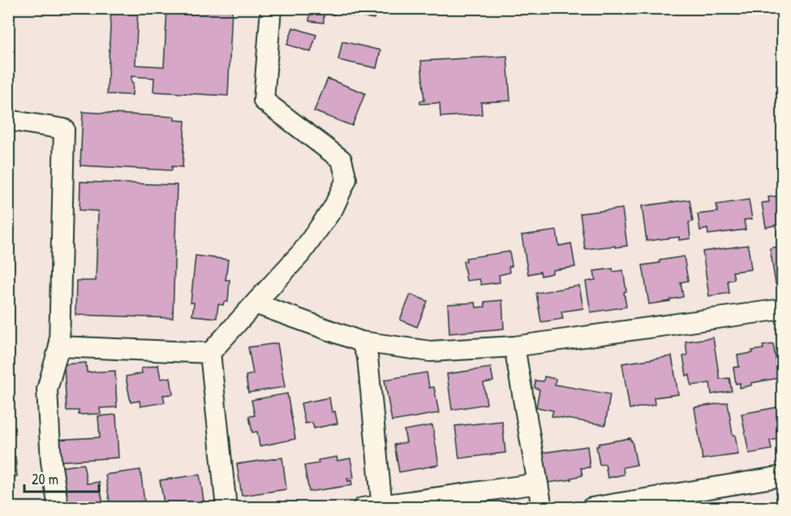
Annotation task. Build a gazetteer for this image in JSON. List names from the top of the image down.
{
  "scale_bar": "20 m"
}
